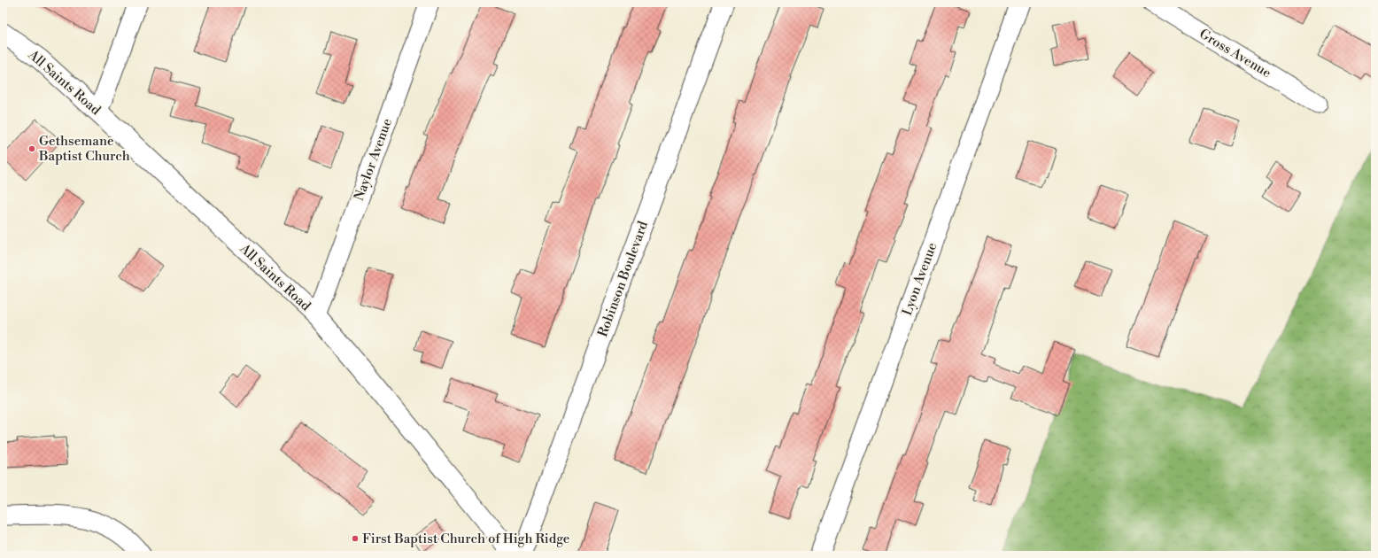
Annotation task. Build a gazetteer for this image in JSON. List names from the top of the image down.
{
  "streets": {
    "street": [
      "Gross Avenue",
      "All Saints Road",
      "Naylor Avenue",
      "Robinson Boulevard",
      "Lyon Avenue"
    ]
  },
  "crossings": [
    ["All Saints Road", "Naylor Avenue"]
  ],
  "places": ["Gethsemane Baptist Church", "First Baptist Church of High Ridge"]
}
